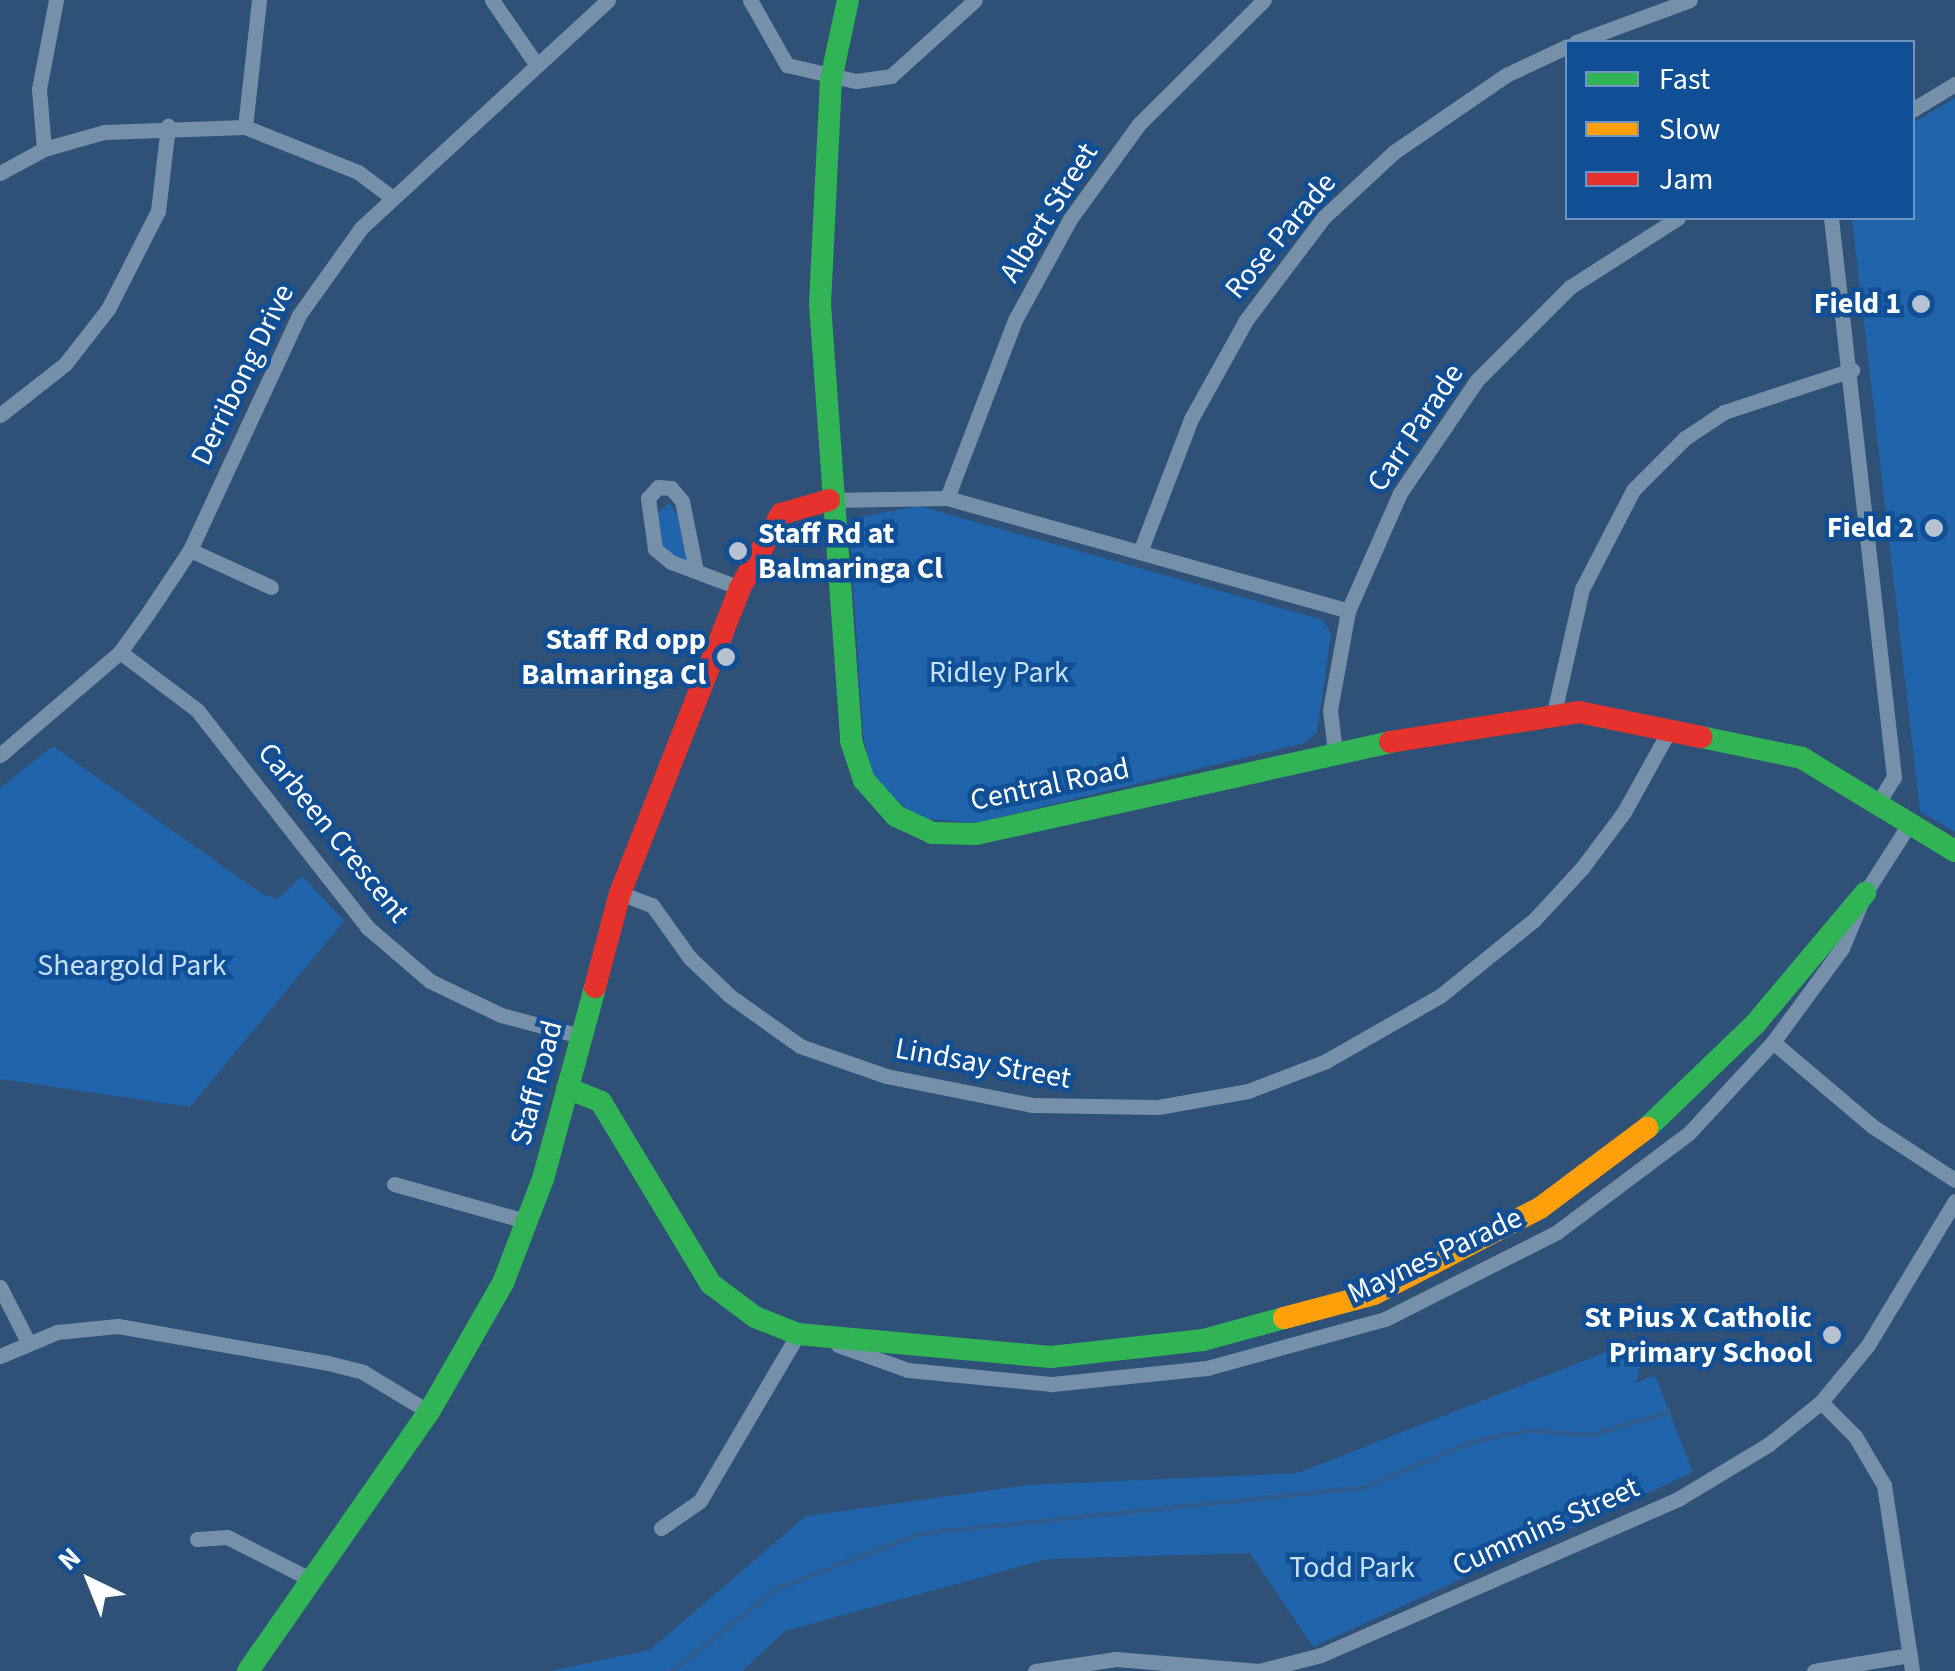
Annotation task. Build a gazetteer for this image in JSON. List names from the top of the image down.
{
  "streets": {
    "street": [
      "Albert Street",
      "Rose Parade",
      "Derribong Drive",
      "Carr Parade",
      "Central Road",
      "Carbeen Crescent",
      "Lindsay Street",
      "Staff Road",
      "Maynes Parade",
      "Cummins Street"
    ]
  },
  "crossings": [
    ["Derribong Drive", "Carbeen Crescent"],
    ["Carr Parade", "Central Road"],
    ["Central Road", "Lindsay Street"],
    ["Central Road", "Staff Road"],
    ["Central Road", "Maynes Parade"],
    ["Carbeen Crescent", "Staff Road"],
    ["Lindsay Street", "Staff Road"],
    ["Staff Road", "Maynes Parade"]
  ],
  "parks": ["Ridley Park", "Sheargold Park", "Todd Park"],
  "places": [
    "Field 1",
    "Field 2",
    "Staff Rd at Balmaringa Cl",
    "Staff Rd opp Balmaringa Cl",
    "St Pius X Catholic Primary School"
  ],
  "legend": ["Fast", "Slow", "Jam"],
  "north": "top left"
}
